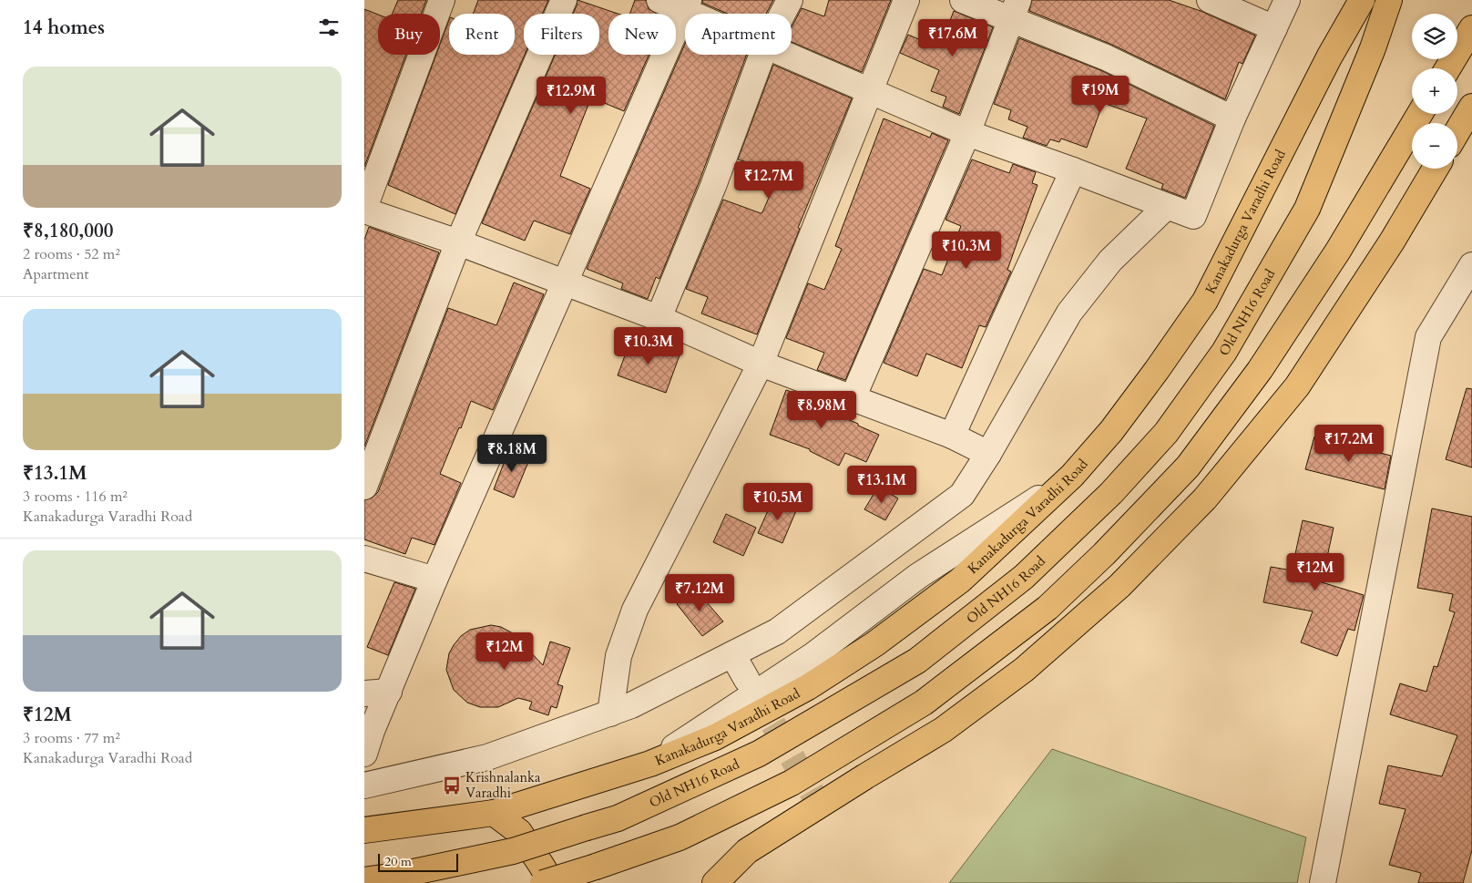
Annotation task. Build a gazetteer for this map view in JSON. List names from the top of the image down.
{
  "streets": {
    "main road": ["Kanakadurga Varadhi Road", "Old NH16 Road"]
  },
  "places": {
    "bus stop": ["Krishnalanka Varadhi"]
  },
  "scale_bar": "20 m",
  "page": {
    "heading": "14 homes",
    "map_buttons": ["+", "−"],
    "chip": [
      "Buy",
      "Rent",
      "Filters",
      "New",
      "Apartment"
    ],
    "price": [
      "₹17.6M",
      "₹19M",
      "₹12.9M",
      "₹12.7M",
      "₹10.3M",
      "₹10.3M",
      "₹8.98M",
      "₹17.2M",
      "₹8.18M",
      "₹13.1M",
      "₹10.5M",
      "₹12M",
      "₹7.12M",
      "₹12M"
    ],
    "list": [
      {
        "name": "₹8,180,000",
        "note": "2 rooms · 52 m² · Apartment"
      },
      {
        "name": "₹13.1M",
        "note": "3 rooms · 116 m² · Kanakadurga Varadhi Road"
      },
      {
        "name": "₹12M",
        "note": "3 rooms · 77 m² · Kanakadurga Varadhi Road"
      }
    ],
    "scale": "20 m"
  }
}
